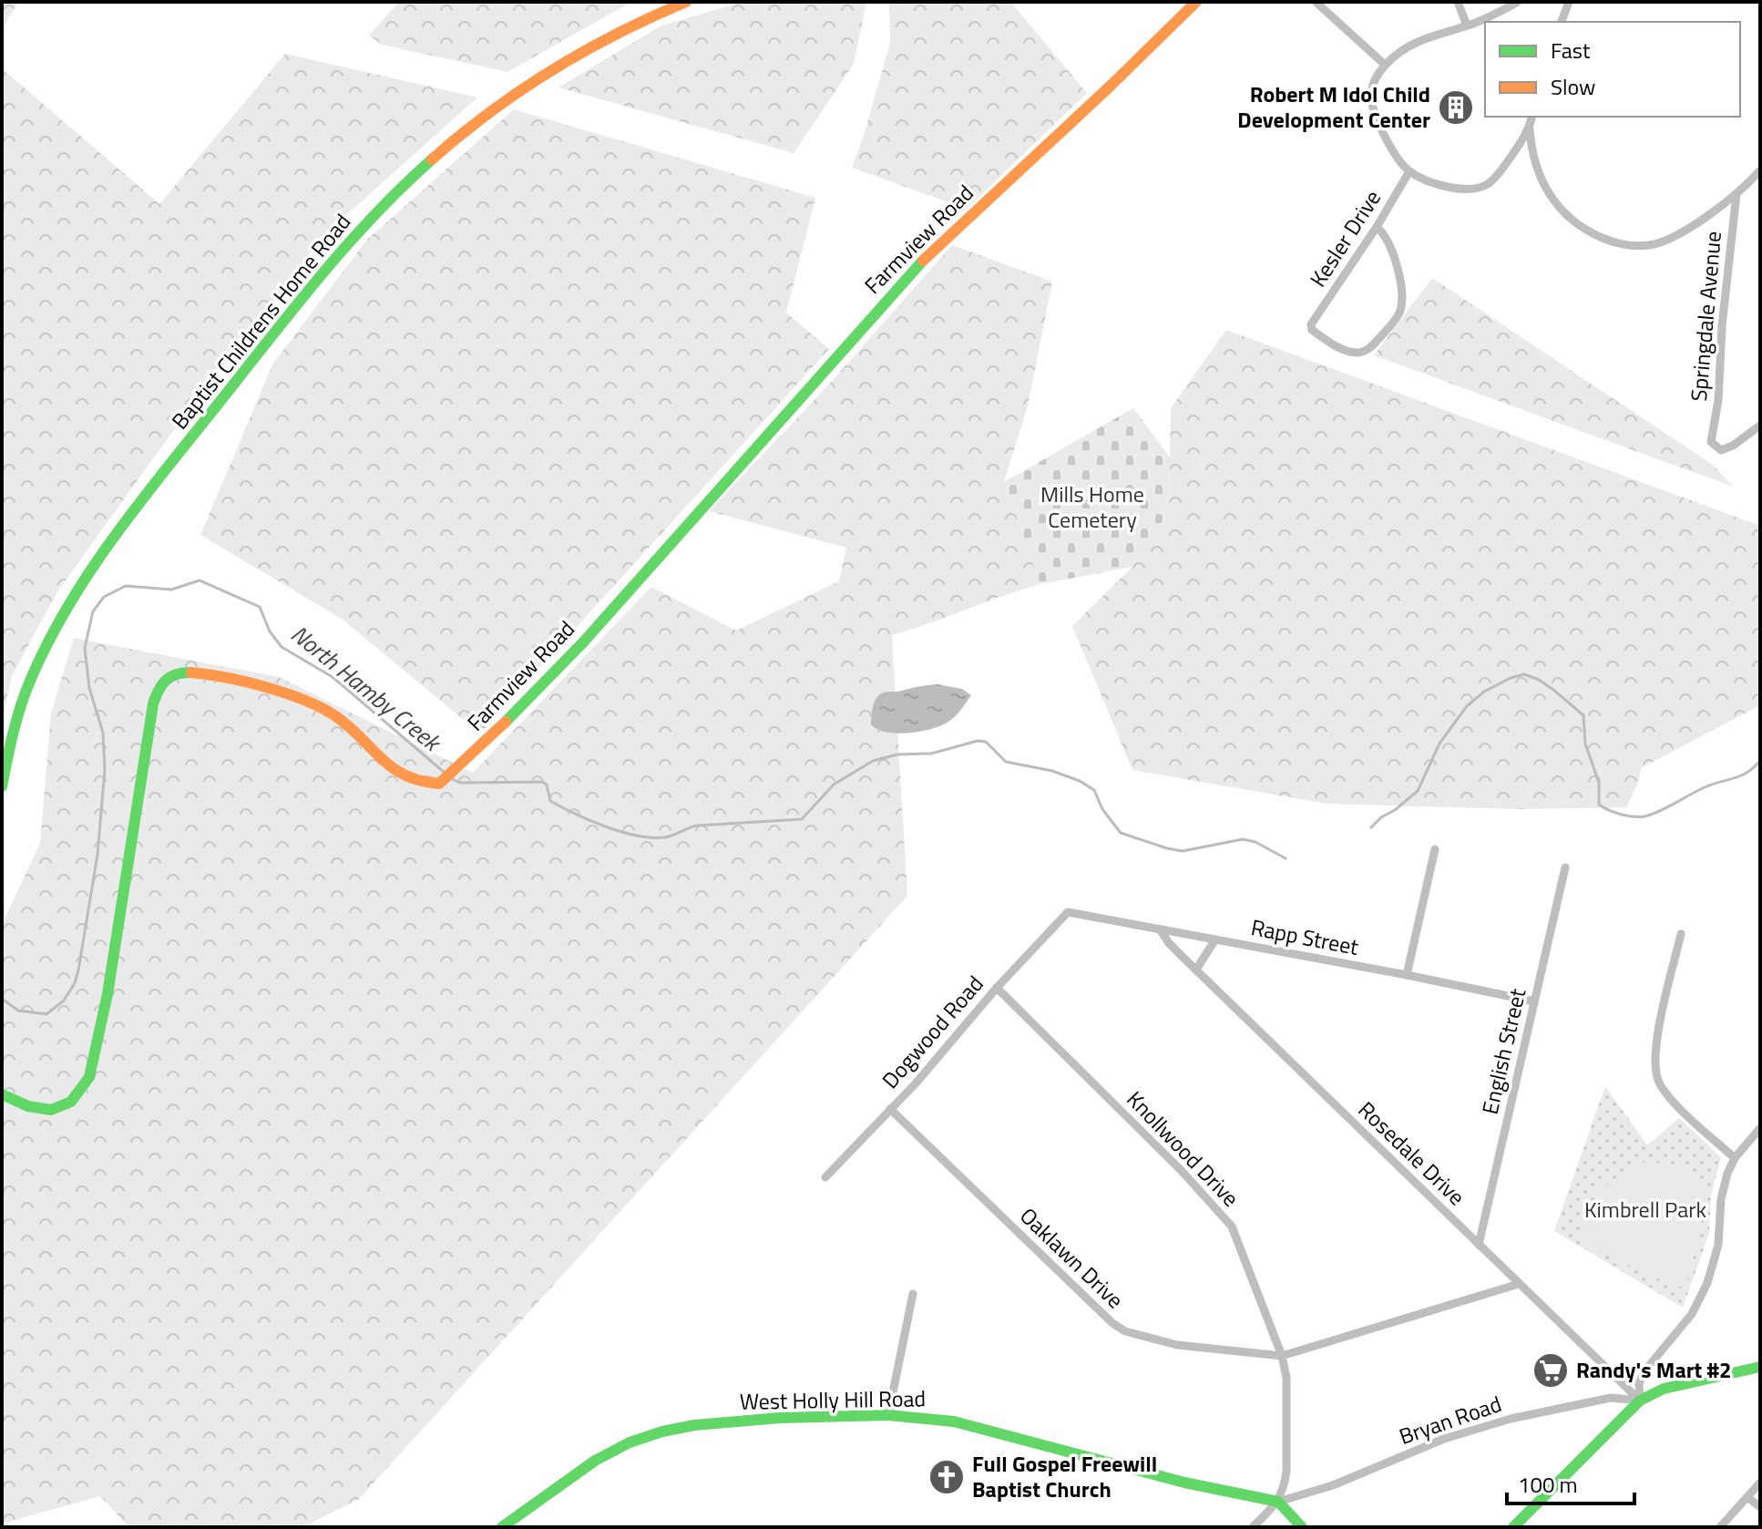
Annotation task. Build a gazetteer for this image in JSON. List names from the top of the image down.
{
  "streets": {
    "street": [
      "Kesler Drive",
      "Farmview Road",
      "Springdale Avenue",
      "Baptist Childrens Home Road",
      "Rapp Street",
      "Dogwood Road",
      "English Street",
      "Knollwood Drive",
      "Rosedale Drive",
      "Oaklawn Drive",
      "West Holly Hill Road",
      "Bryan Road"
    ]
  },
  "crossings": [
    ["Rapp Street", "Dogwood Road"],
    ["Rapp Street", "English Street"],
    ["Rapp Street", "Rosedale Drive"],
    ["Dogwood Road", "Knollwood Drive"],
    ["Dogwood Road", "Oaklawn Drive"],
    ["English Street", "Rosedale Drive"],
    ["Knollwood Drive", "Oaklawn Drive"],
    ["Knollwood Drive", "West Holly Hill Road"],
    ["Knollwood Drive", "Bryan Road"],
    ["Rosedale Drive", "Oaklawn Drive"],
    ["Rosedale Drive", "Bryan Road"],
    ["West Holly Hill Road", "Bryan Road"]
  ],
  "water": ["North Hamby Creek"],
  "parks": ["Mills Home Cemetery", "Kimbrell Park"],
  "places": {
    "building": ["Robert M Idol Child Development Center"],
    "supermarket": ["Randy's Mart #2"],
    "church": ["Full Gospel Freewill Baptist Church"]
  },
  "legend": ["Fast", "Slow"],
  "scale_bar": "100 m"
}
